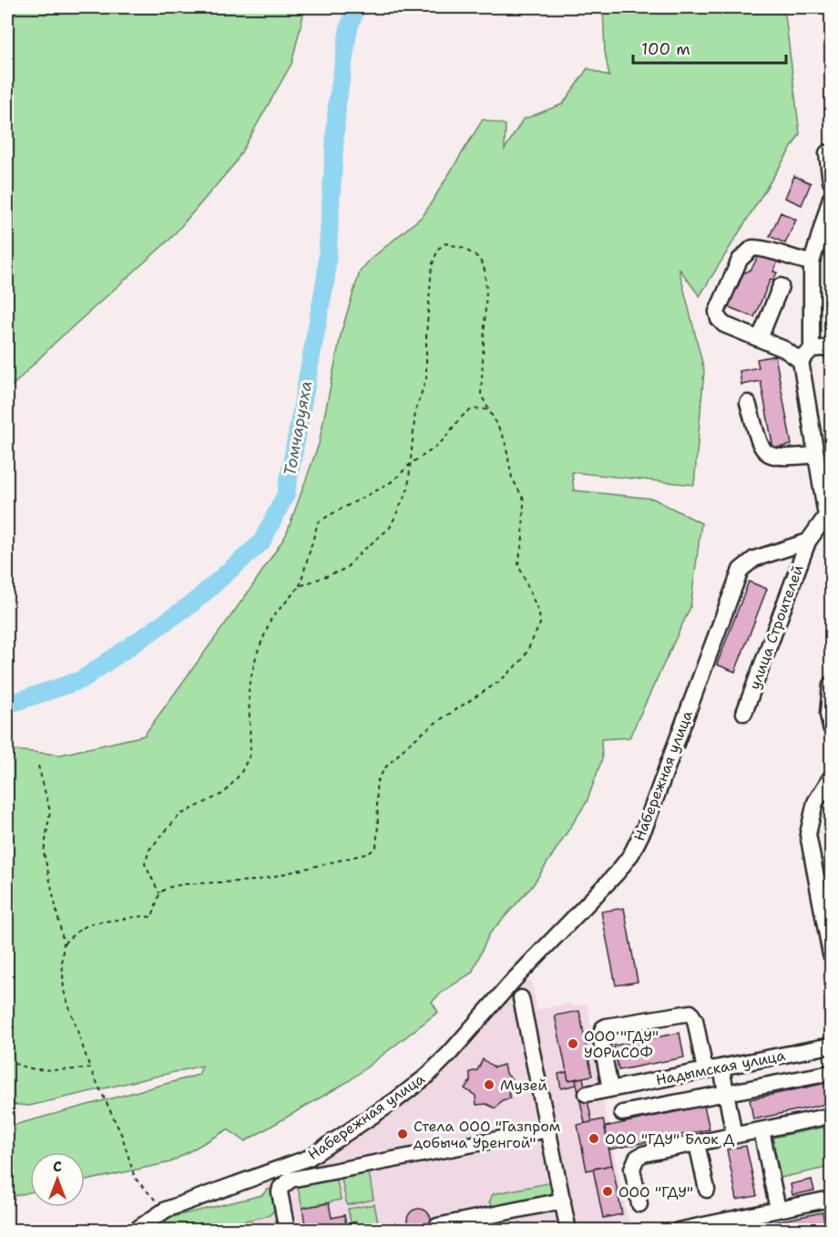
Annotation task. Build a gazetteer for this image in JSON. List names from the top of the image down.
{
  "streets": {
    "street": ["улица Строителей", "Набережная улица", "Надымская улица"]
  },
  "crossings": [
    ["улица Строителей", "Набережная улица"]
  ],
  "water": ["Томчаруяха"],
  "places": [
    "ООО \"ГДУ\" УОРиСОФ",
    "Музей",
    "Стела ООО \"Газпром добыча Уренгой\"",
    "ООО \"ГДУ\" Блок Д",
    "ООО \"ГДУ\""
  ],
  "scale_bar": "100 m",
  "north": "top"
}
